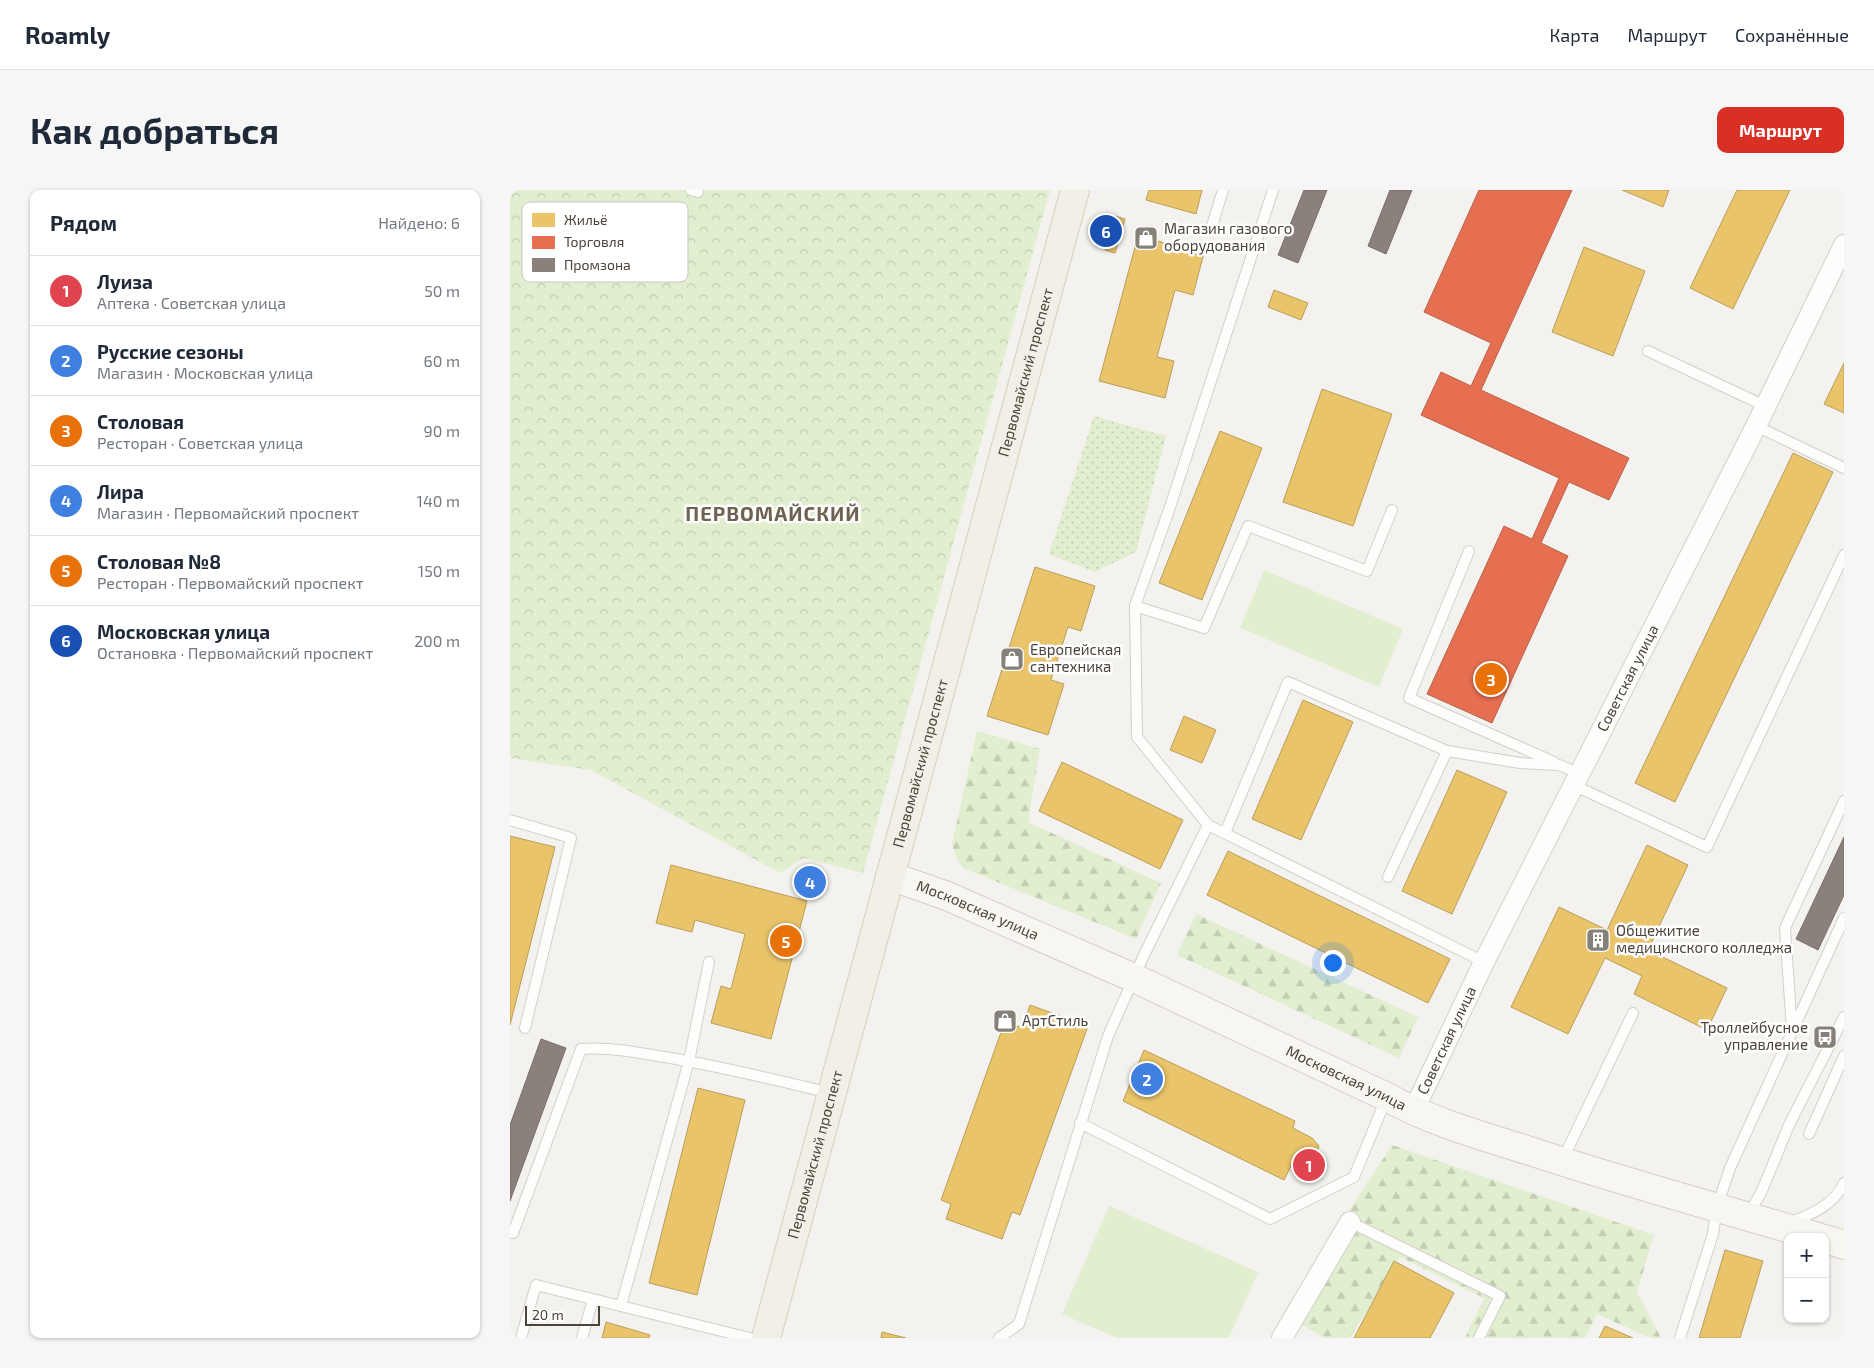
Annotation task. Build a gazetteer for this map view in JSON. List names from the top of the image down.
{
  "streets": {
    "main road": ["Первомайский проспект"],
    "street": ["Советская улица", "Московская улица"]
  },
  "crossings": [
    ["Первомайский проспект", "Московская улица"],
    ["Советская улица", "Московская улица"]
  ],
  "districts": ["ПЕРВОМАЙСКИЙ"],
  "places": {
    "shop": ["Магазин газового оборудования", "Европейская сантехника", "АртСтиль"],
    "building": ["Общежитие медицинского колледжа"],
    "bus stop": ["Троллейбусное управление"]
  },
  "legend": ["Жильё", "Торговля", "Промзона"],
  "scale_bar": "20 m",
  "page": {
    "header": "Roamly",
    "nav": ["Карта", "Маршрут", "Сохранённые"],
    "buttons": "Маршрут",
    "title": "Как добраться",
    "heading": ["Рядом", "Найдено: 6"],
    "pins": [
      "6",
      "3",
      "4",
      "5",
      "2",
      "1"
    ],
    "list": [
      {
        "mark": "1",
        "name": "Луиза",
        "note": "Аптека · Советская улица",
        "value": "50 m"
      },
      {
        "mark": "2",
        "name": "Русские сезоны",
        "note": "Магазин · Московская улица",
        "value": "60 m"
      },
      {
        "mark": "3",
        "name": "Столовая",
        "note": "Ресторан · Советская улица",
        "value": "90 m"
      },
      {
        "mark": "4",
        "name": "Лира",
        "note": "Магазин · Первомайский проспект",
        "value": "140 m"
      },
      {
        "mark": "5",
        "name": "Столовая №8",
        "note": "Ресторан · Первомайский проспект",
        "value": "150 m"
      },
      {
        "mark": "6",
        "name": "Московская улица",
        "note": "Остановка · Первомайский проспект",
        "value": "200 m"
      }
    ],
    "map_buttons": ["+", "−"],
    "scale": "20 m"
  }
}
